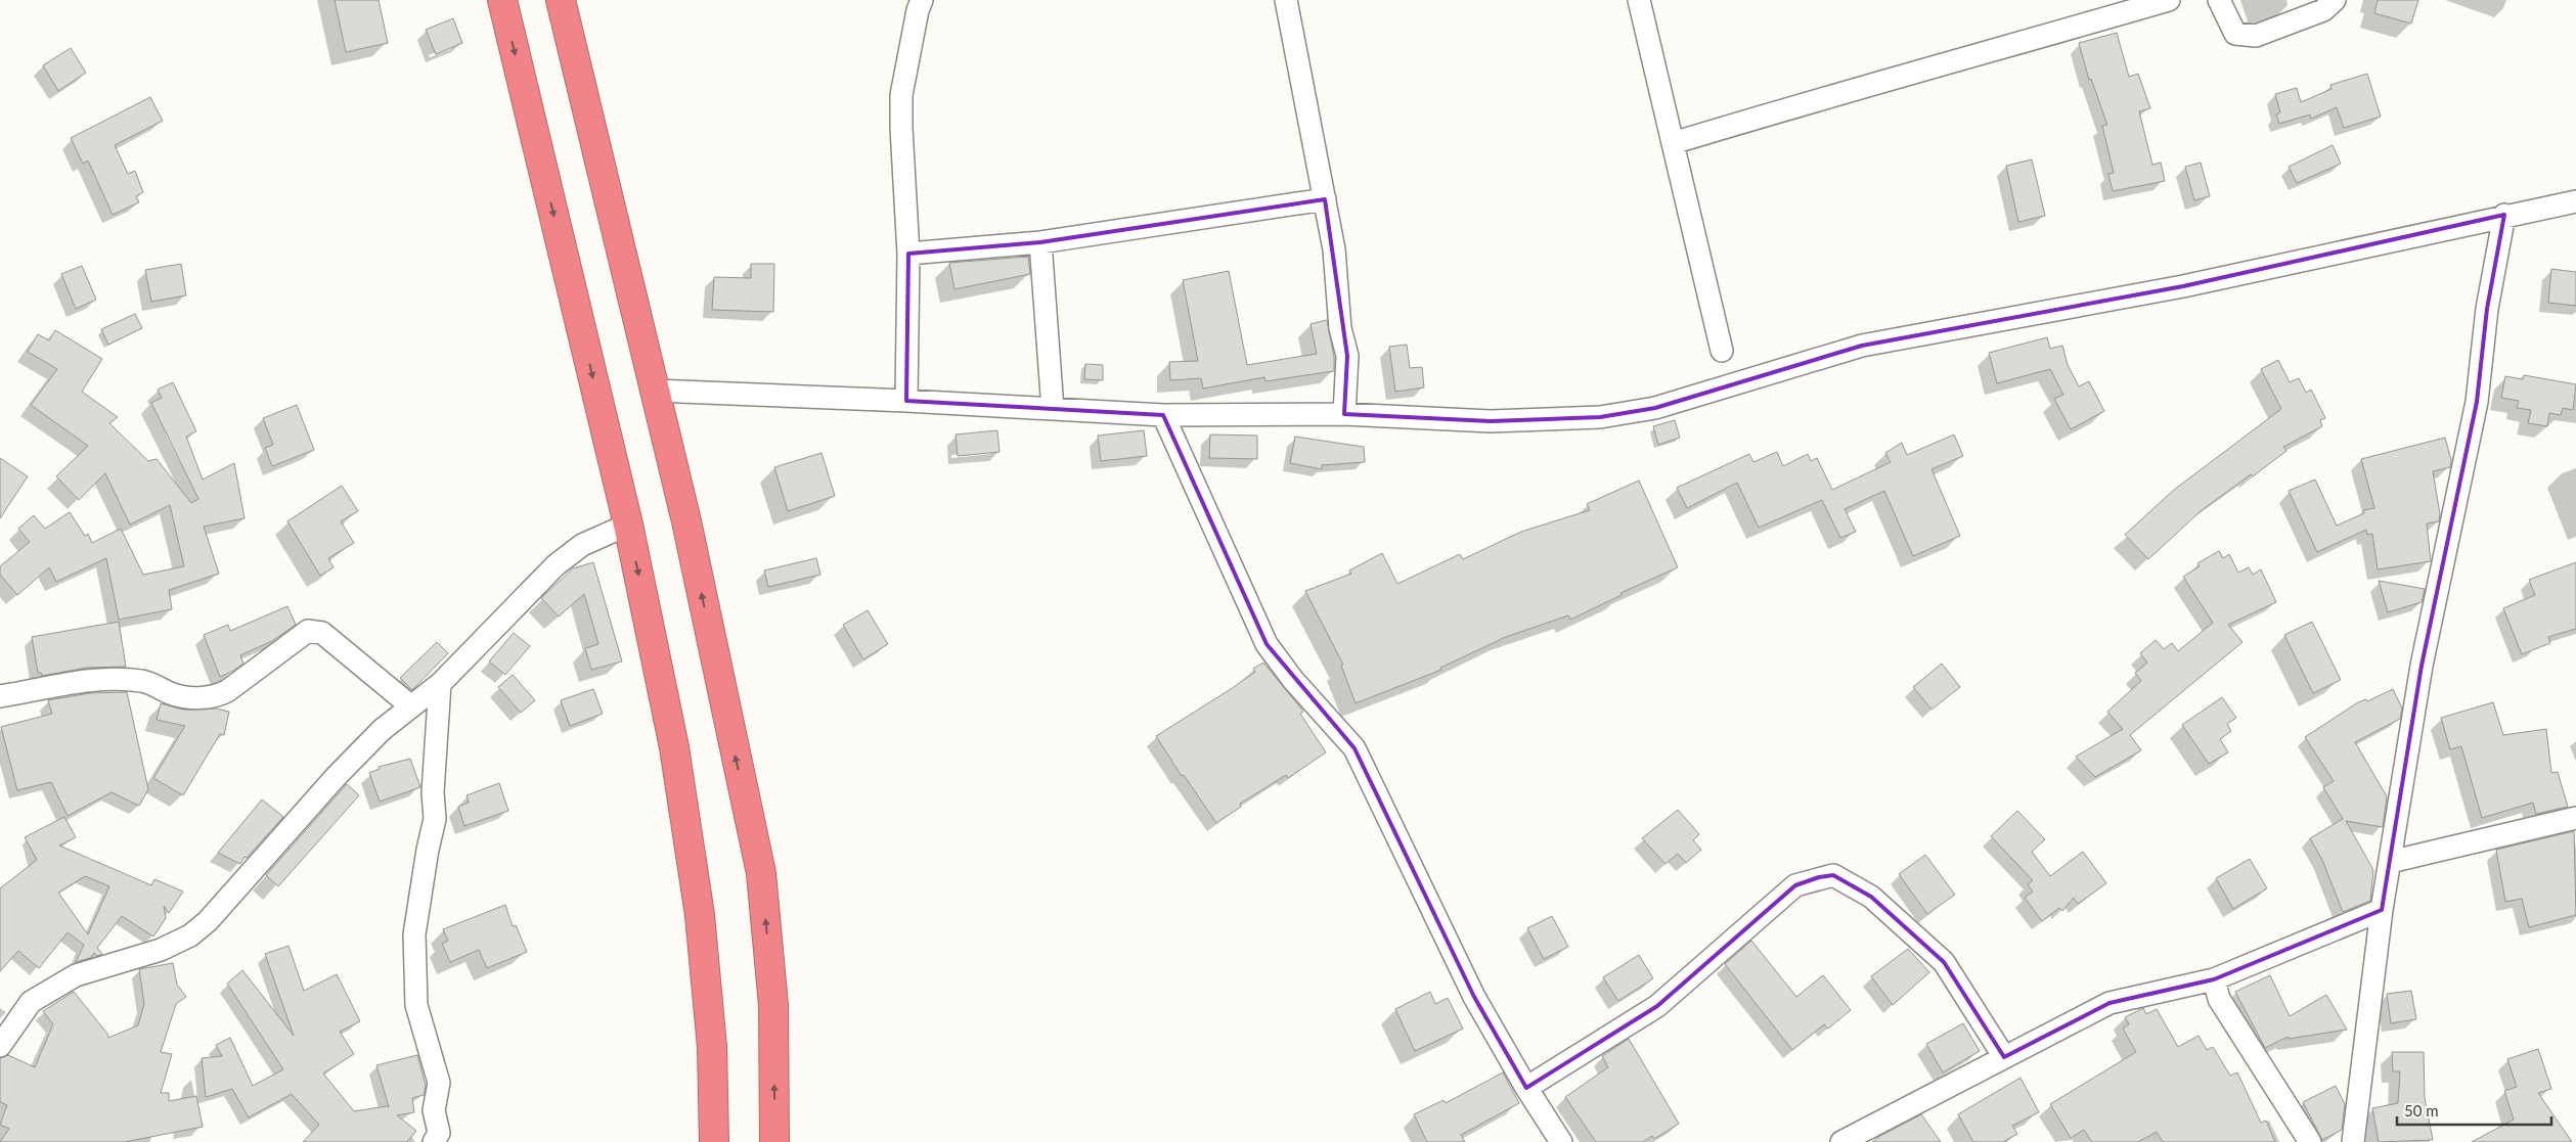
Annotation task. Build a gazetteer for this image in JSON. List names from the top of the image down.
{
  "scale_bar": "50 m"
}
